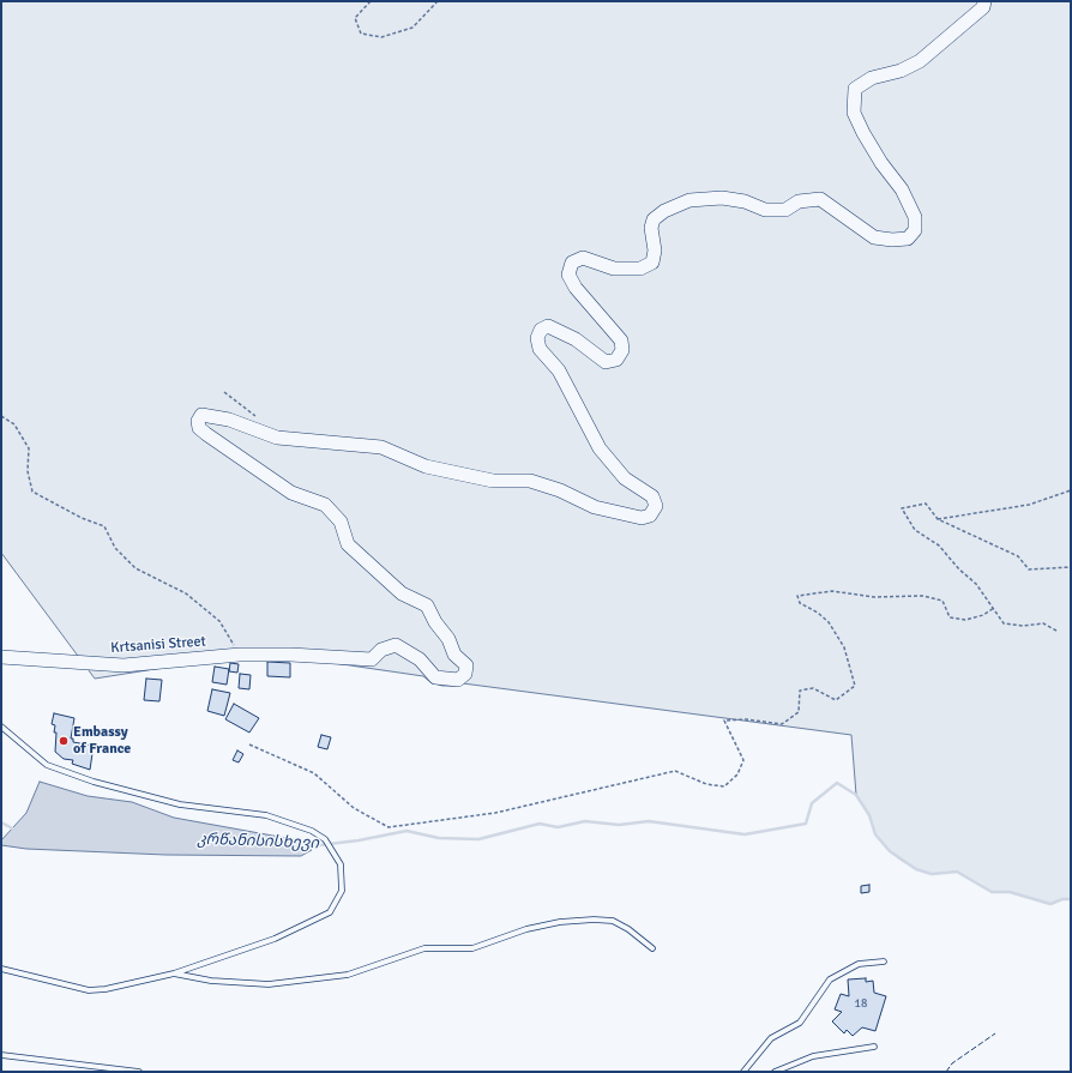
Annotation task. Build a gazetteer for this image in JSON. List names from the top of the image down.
{
  "streets": {
    "street": ["Krtsanisi Street"]
  },
  "water": ["კრწანისისხევი"],
  "places": ["Embassy of France"],
  "house_numbers": ["18"]
}
